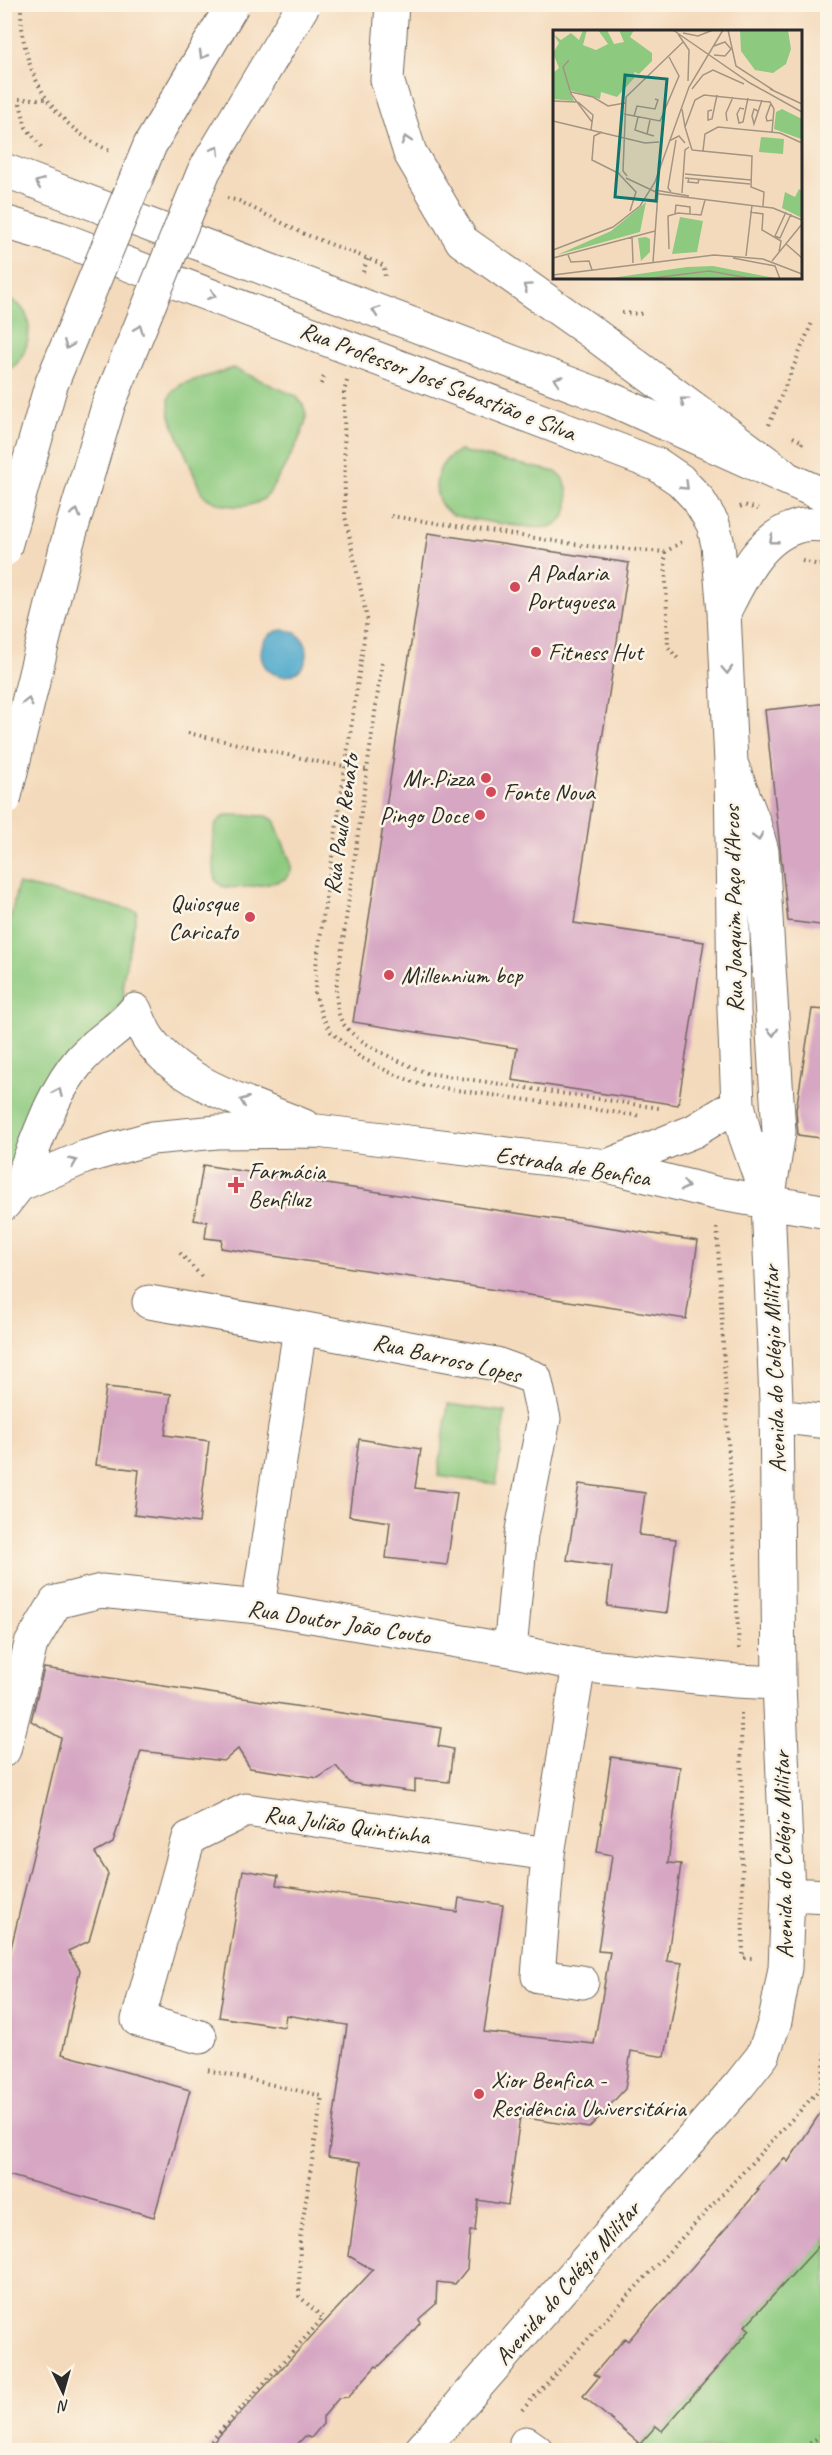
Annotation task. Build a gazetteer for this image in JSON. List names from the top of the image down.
{
  "streets": {
    "main road": [
      "Rua Professor José Sebastião e Silva",
      "Rua Joaquim Paço d'Arcos",
      "Estrada de Benfica",
      "Rua Barroso Lopes",
      "Avenida do Colégio Militar",
      "Rua Doutor João Couto",
      "Rua Julião Quintinha"
    ],
    "path": ["Rua Paulo Renato"]
  },
  "crossings": [
    ["Rua Professor José Sebastião e Silva", "Rua Joaquim Paço d'Arcos"],
    ["Rua Joaquim Paço d'Arcos", "Estrada de Benfica"],
    ["Rua Joaquim Paço d'Arcos", "Avenida do Colégio Militar"],
    ["Estrada de Benfica", "Avenida do Colégio Militar"],
    ["Rua Barroso Lopes", "Rua Doutor João Couto"],
    ["Avenida do Colégio Militar", "Rua Doutor João Couto"]
  ],
  "one_way": ["Estrada de Benfica"],
  "places": {
    "other": [
      "A Padaria Portuguesa",
      "Fitness Hut",
      "Mr.Pizza",
      "Fonte Nova",
      "Pingo Doce",
      "Quiosque Caricato",
      "Millennium bcp",
      "Xior Benfica - Residência Universitária"
    ],
    "health": ["Farmácia Benfiluz"]
  },
  "north": "bottom"
}
